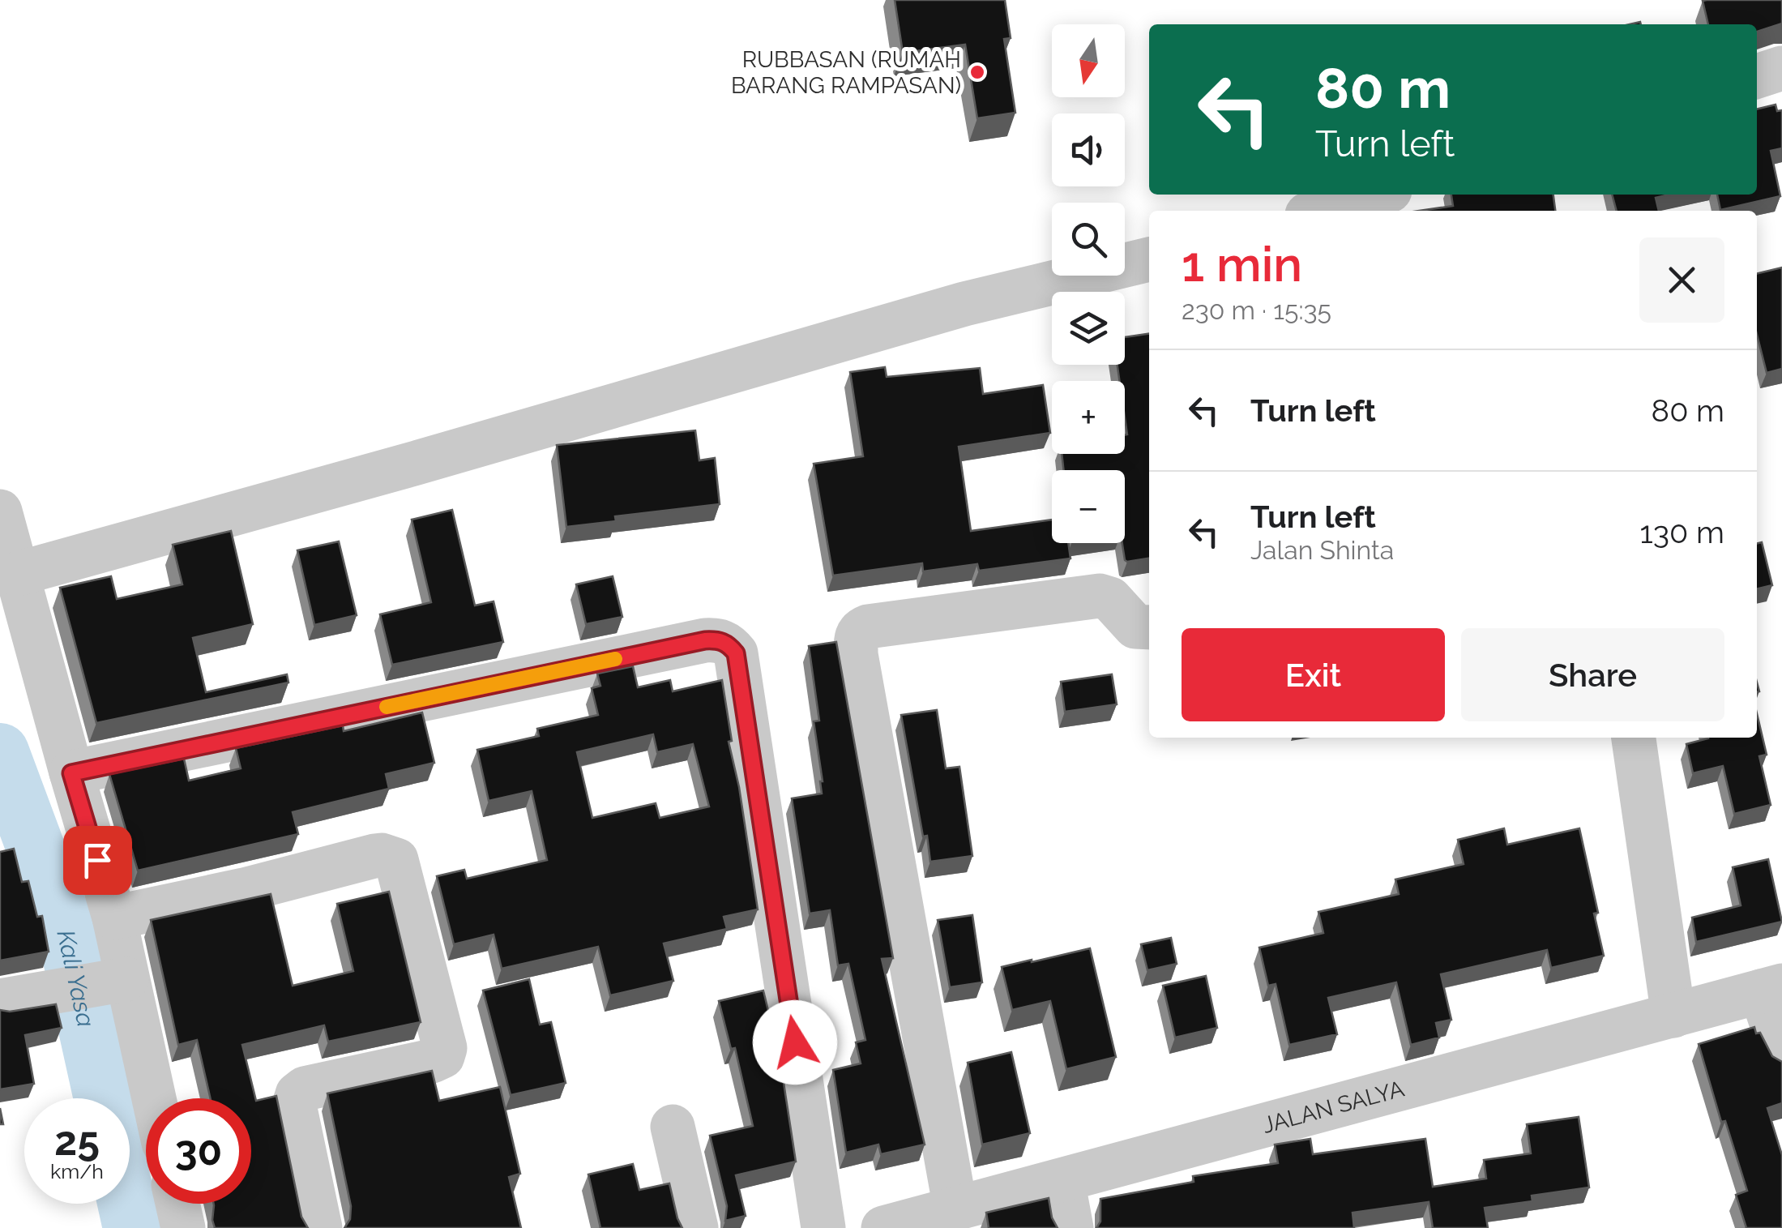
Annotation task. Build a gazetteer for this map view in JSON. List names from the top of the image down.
{
  "streets": {
    "street": ["JALAN SALYA"]
  },
  "water": ["Kali Yasa"],
  "places": ["RUBBASAN (RUMAH BARANG RAMPASAN)"],
  "north": "bottom",
  "page": {
    "map_buttons": ["+", "−"],
    "turn": ["80 m", "Turn left"],
    "heading": ["1 min", "230 m · 15:35"],
    "list": [
      {
        "name": "Turn left",
        "value": "80 m"
      },
      {
        "name": "Turn left",
        "note": "Jalan Shinta",
        "value": "130 m"
      }
    ],
    "buttons": ["Exit", "Share"],
    "speed": "25 km/h",
    "limit": "30"
  }
}
